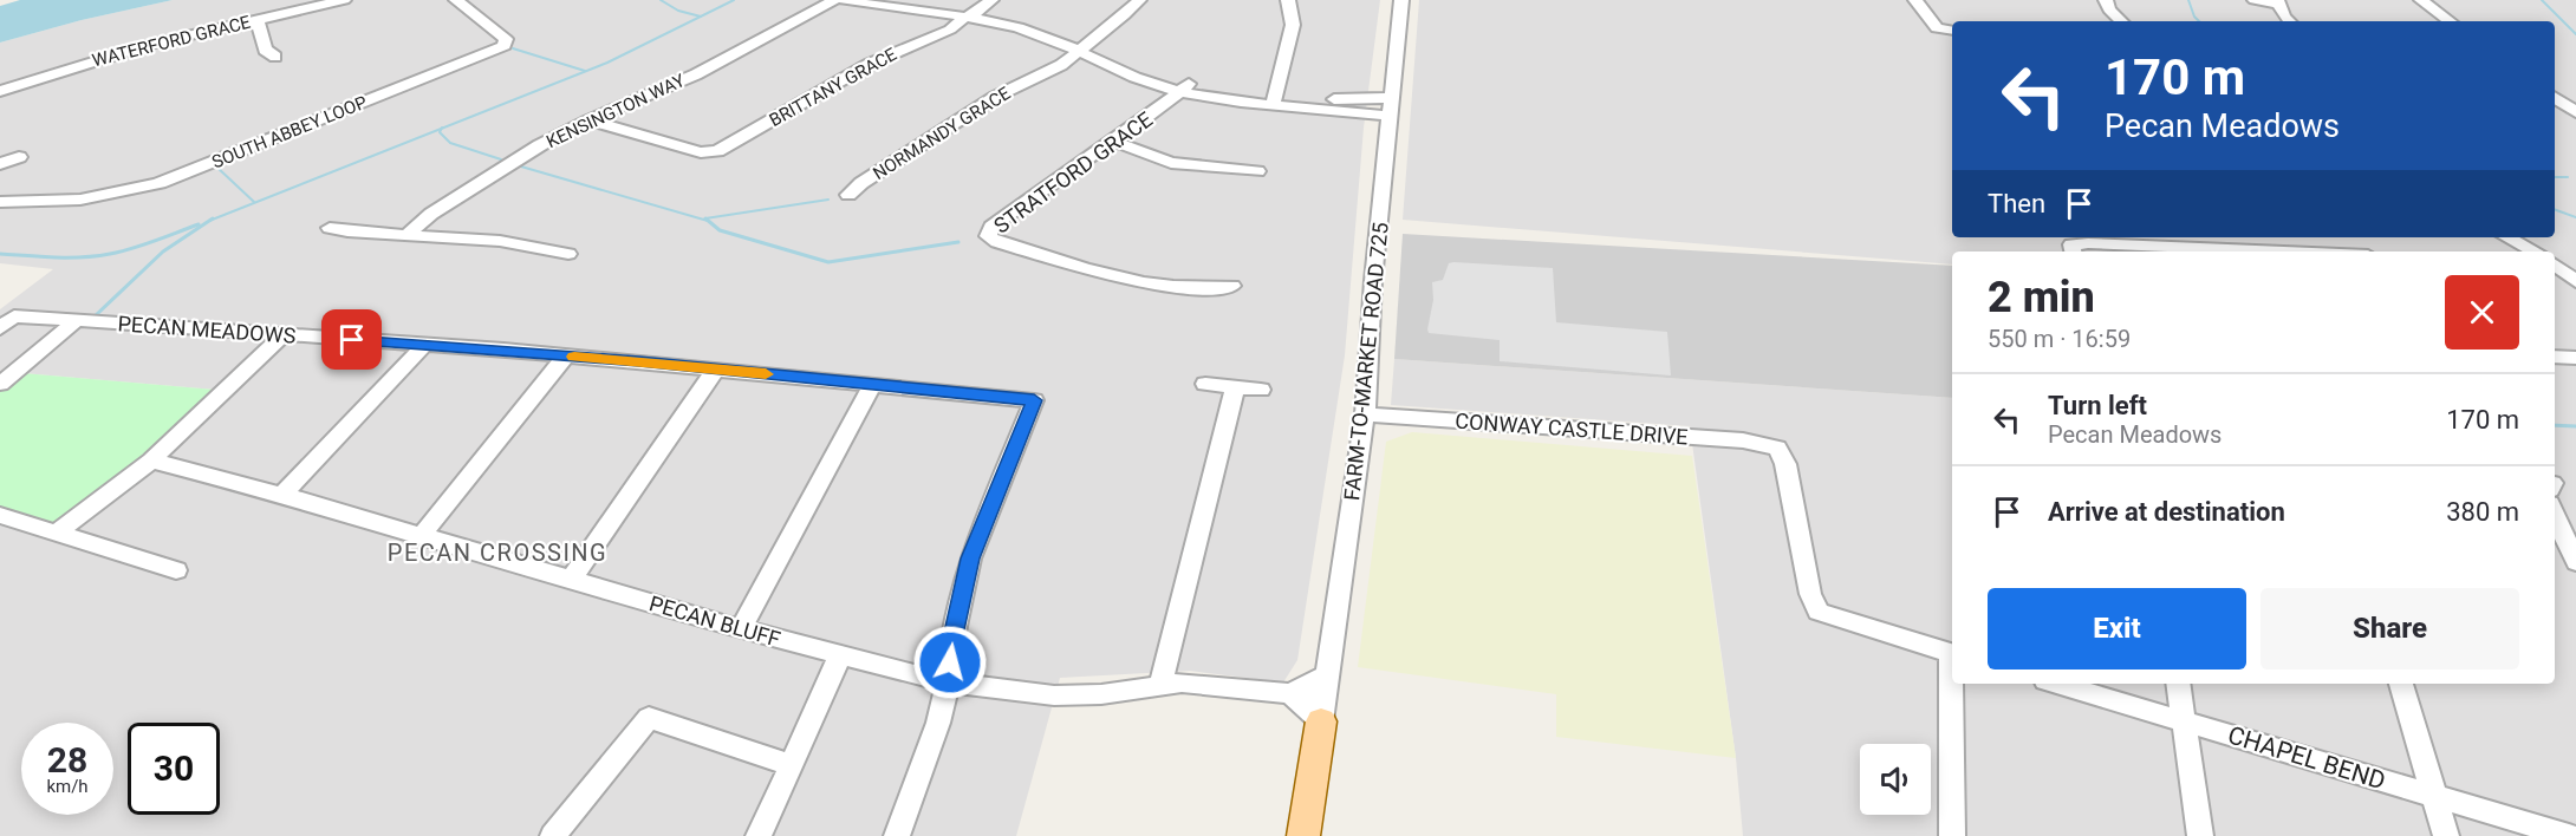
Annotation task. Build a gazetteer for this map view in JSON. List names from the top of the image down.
{
  "streets": {
    "street": [
      "WATERFORD GRACE",
      "BRITTANY GRACE",
      "KENSINGTON WAY",
      "SOUTH ABBEY LOOP",
      "NORMANDY GRACE",
      "STRATFORD GRACE",
      "PECAN MEADOWS",
      "FARM-TO-MARKET ROAD 725",
      "CONWAY CASTLE DRIVE",
      "PECAN BLUFF",
      "CHAPEL BEND"
    ]
  },
  "crossings": [
    ["BRITTANY GRACE", "KENSINGTON WAY"],
    ["PECAN MEADOWS", "PECAN BLUFF"],
    ["FARM-TO-MARKET ROAD 725", "CONWAY CASTLE DRIVE"]
  ],
  "districts": ["PECAN CROSSING"],
  "page": {
    "turn": ["170 m", "Pecan Meadows"],
    "then": "Then",
    "heading": ["2 min", "550 m · 16:59"],
    "list": [
      {
        "name": "Turn left",
        "note": "Pecan Meadows",
        "value": "170 m"
      },
      {
        "name": "Arrive at destination",
        "value": "380 m"
      }
    ],
    "buttons": ["Exit", "Share"],
    "speed": "28 km/h",
    "limit": "30"
  }
}
